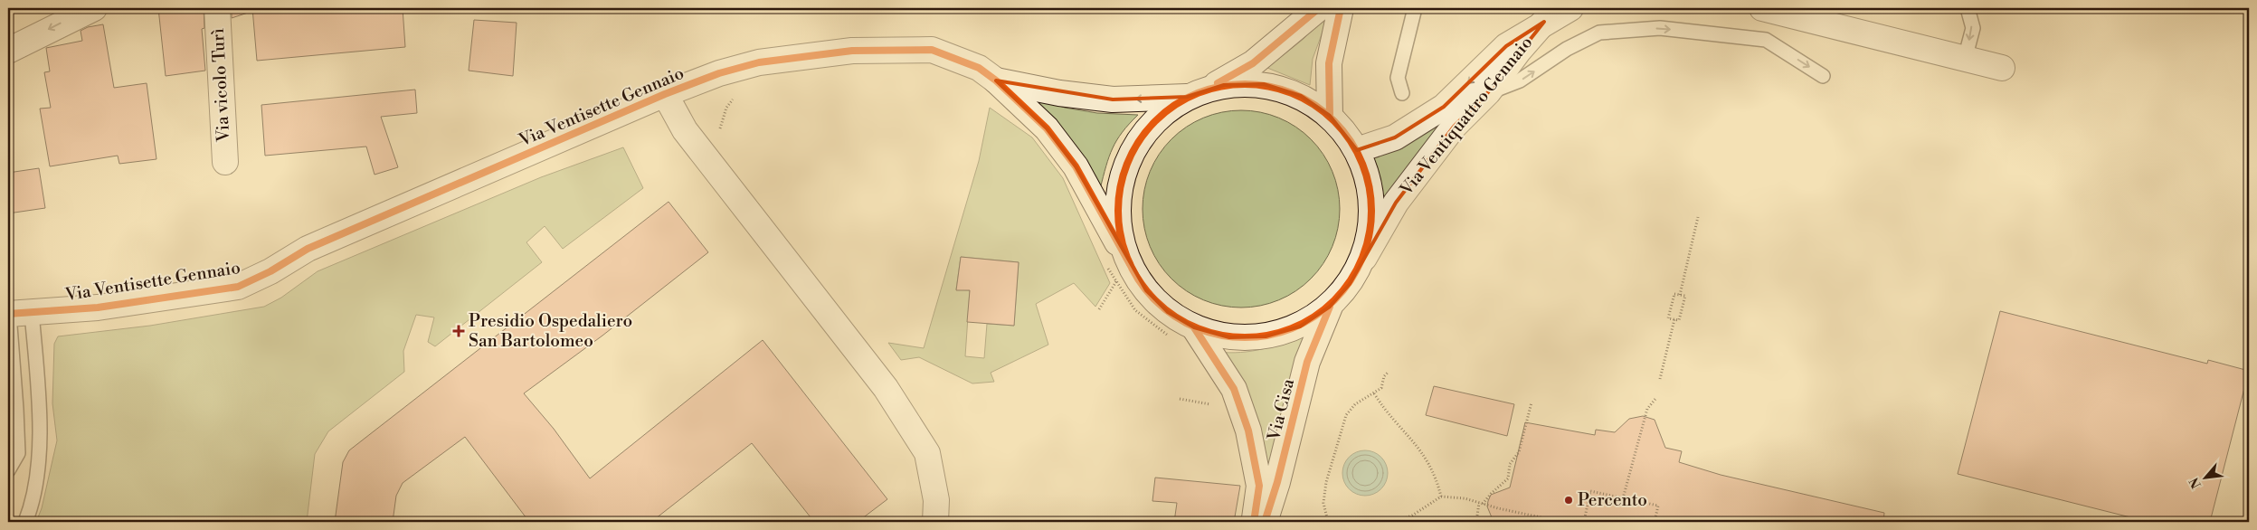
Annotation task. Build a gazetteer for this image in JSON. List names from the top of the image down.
{
  "streets": {
    "street": [
      "Via vicolo Turì",
      "Via Ventisette Gennaio",
      "Via Ventiquattro Gennaio",
      "Via Cisa"
    ]
  },
  "places": {
    "health": ["Presidio Ospedaliero San Bartolomeo"],
    "other": ["Percento"]
  },
  "north": "bottom left"
}
